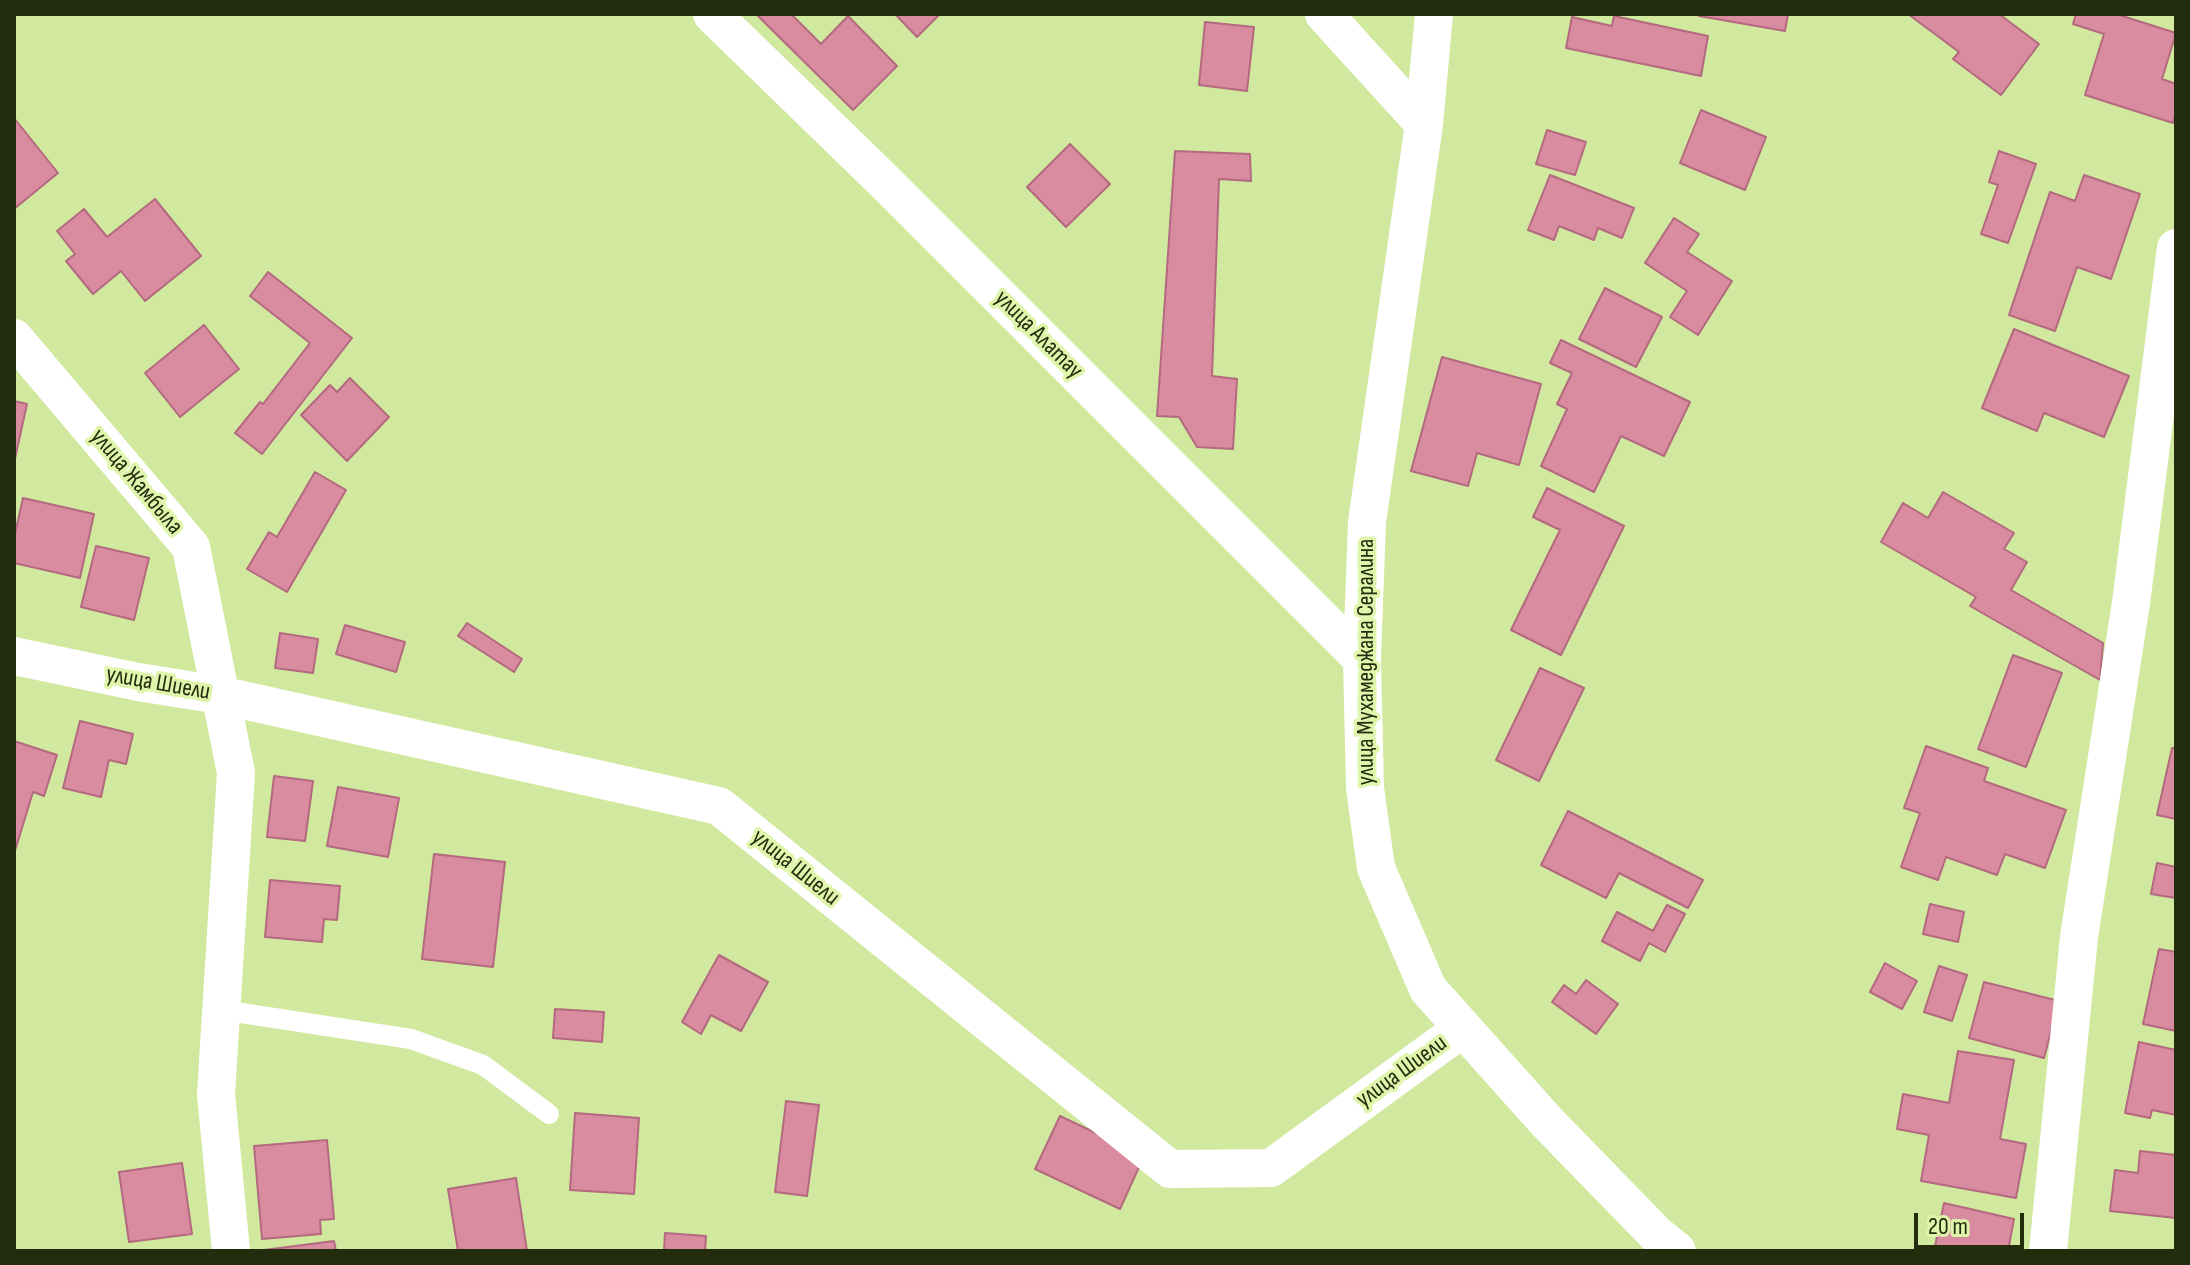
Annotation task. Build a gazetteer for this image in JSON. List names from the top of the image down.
{
  "streets": {
    "street": [
      "улица Алатау",
      "улица Жамбыла",
      "улица Мухамеджана Сералина",
      "улица Шиели"
    ]
  },
  "crossings": [
    ["улица Алатау", "улица Мухамеджана Сералина"],
    ["улица Жамбыла", "улица Шиели"],
    ["улица Мухамеджана Сералина", "улица Шиели"]
  ],
  "scale_bar": "20 m"
}
